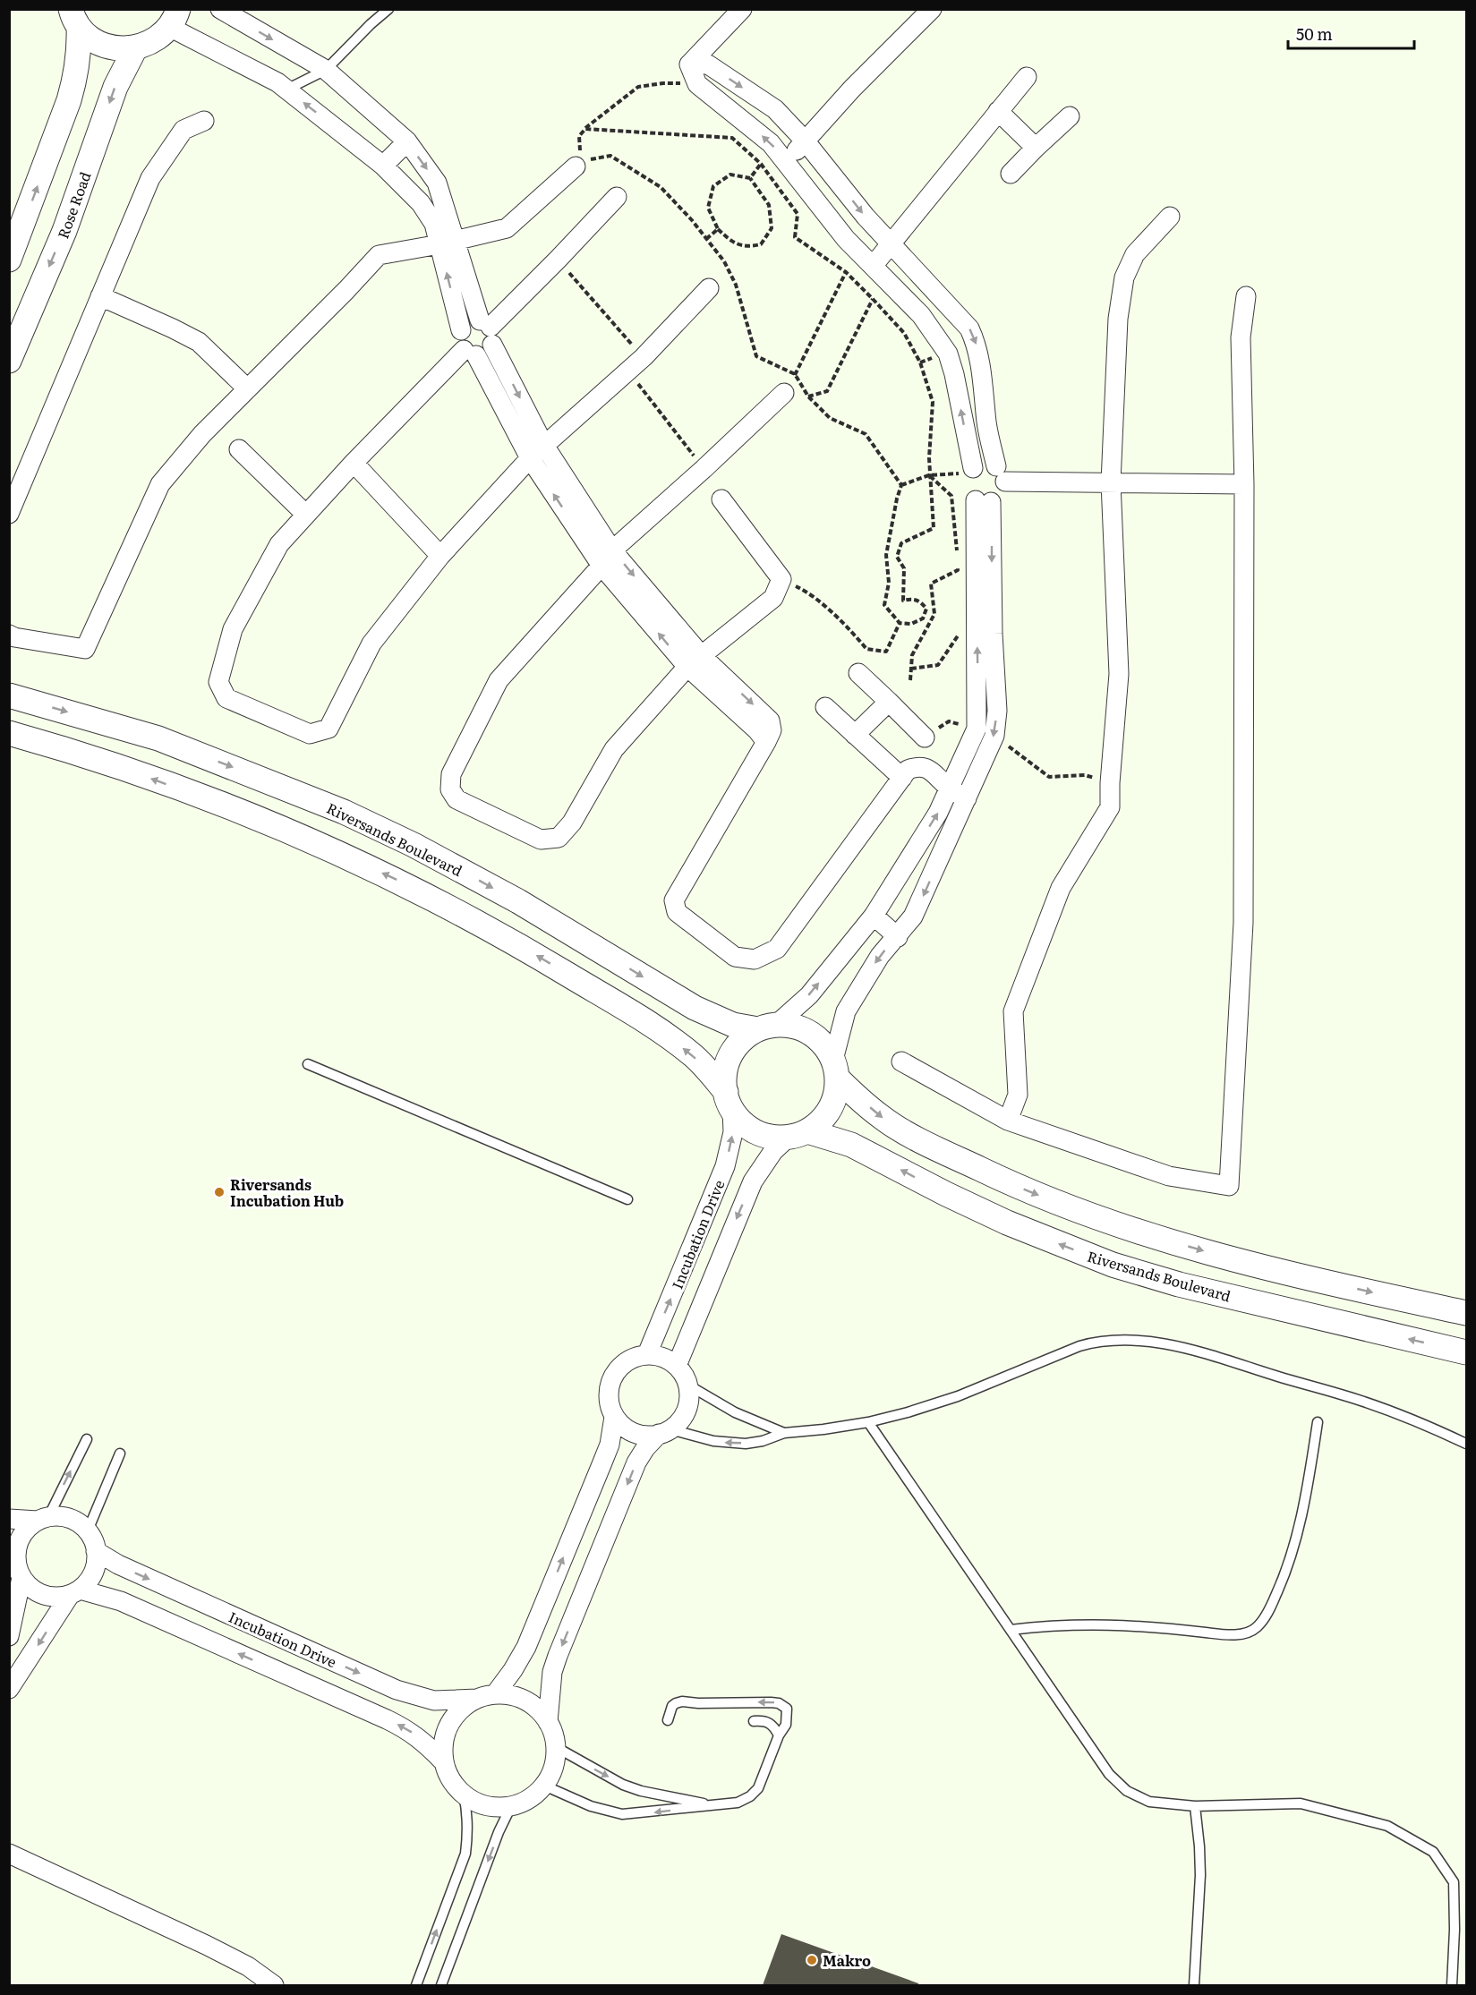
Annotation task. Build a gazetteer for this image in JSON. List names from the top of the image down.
{
  "streets": {
    "street": ["Rose Road", "Riversands Boulevard", "Incubation Drive"]
  },
  "crossings": [
    ["Riversands Boulevard", "Incubation Drive"]
  ],
  "places": ["Riversands Incubation Hub", "Makro"],
  "scale_bar": "50 m"
}
